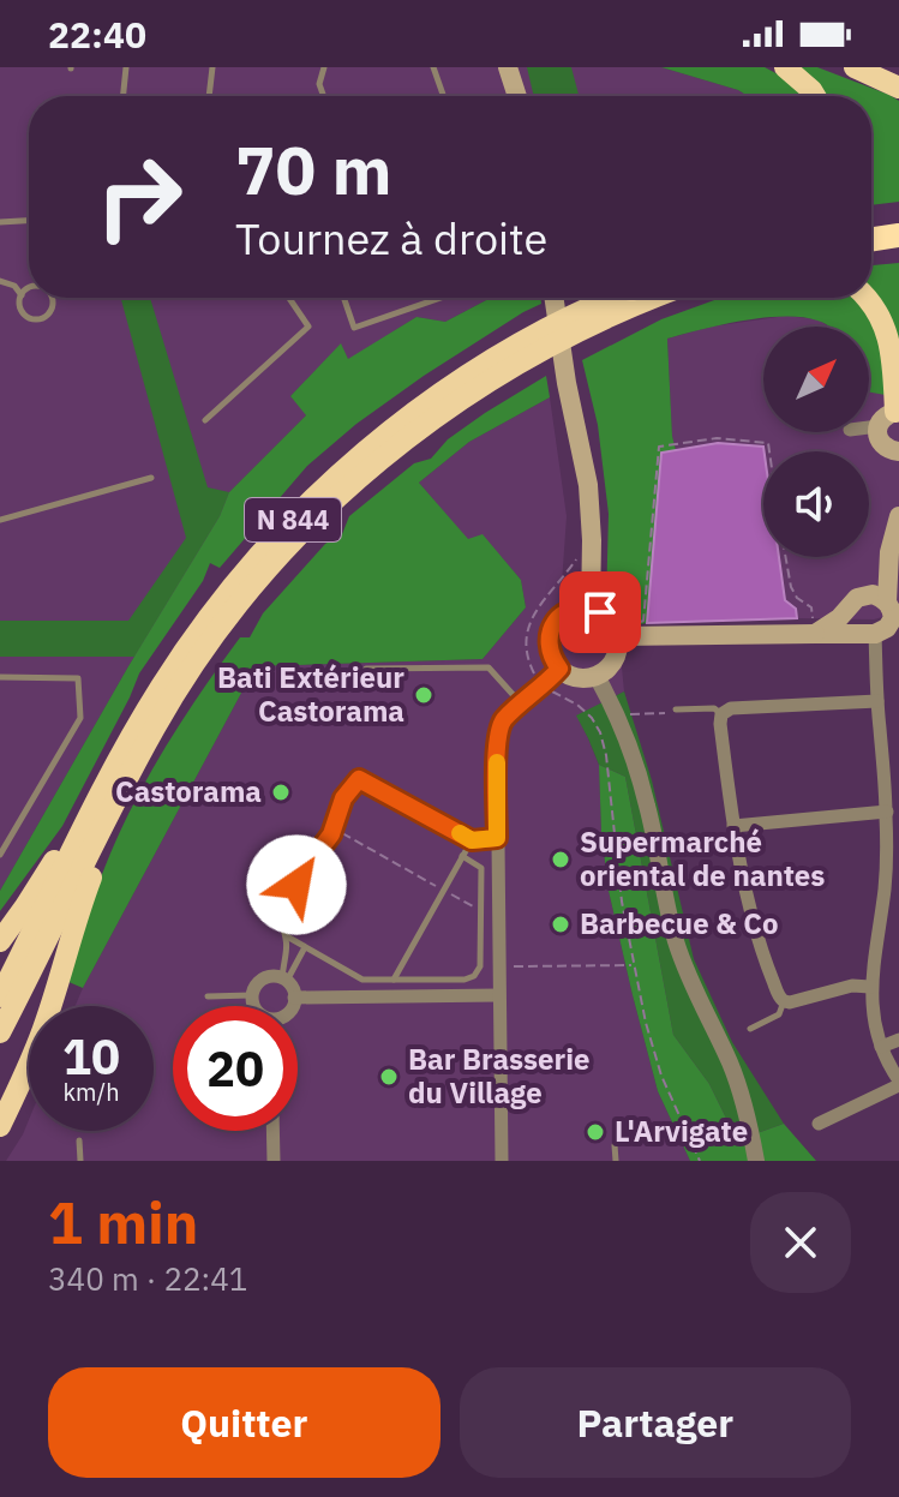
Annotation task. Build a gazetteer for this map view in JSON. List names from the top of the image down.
{
  "streets": {
    "highway": ["N 844"]
  },
  "places": [
    "Bati Extérieur Castorama",
    "Castorama",
    "Supermarché oriental de nantes",
    "Barbecue & Co",
    "Bar Brasserie du Village",
    "L'Arvigate"
  ],
  "north": "top right",
  "page": {
    "status": "22:40",
    "turn": ["70 m", "Tournez à droite"],
    "speed": "10 km/h",
    "limit": "20",
    "heading": ["1 min", "340 m · 22:41"],
    "buttons": ["Quitter", "Partager"]
  }
}
